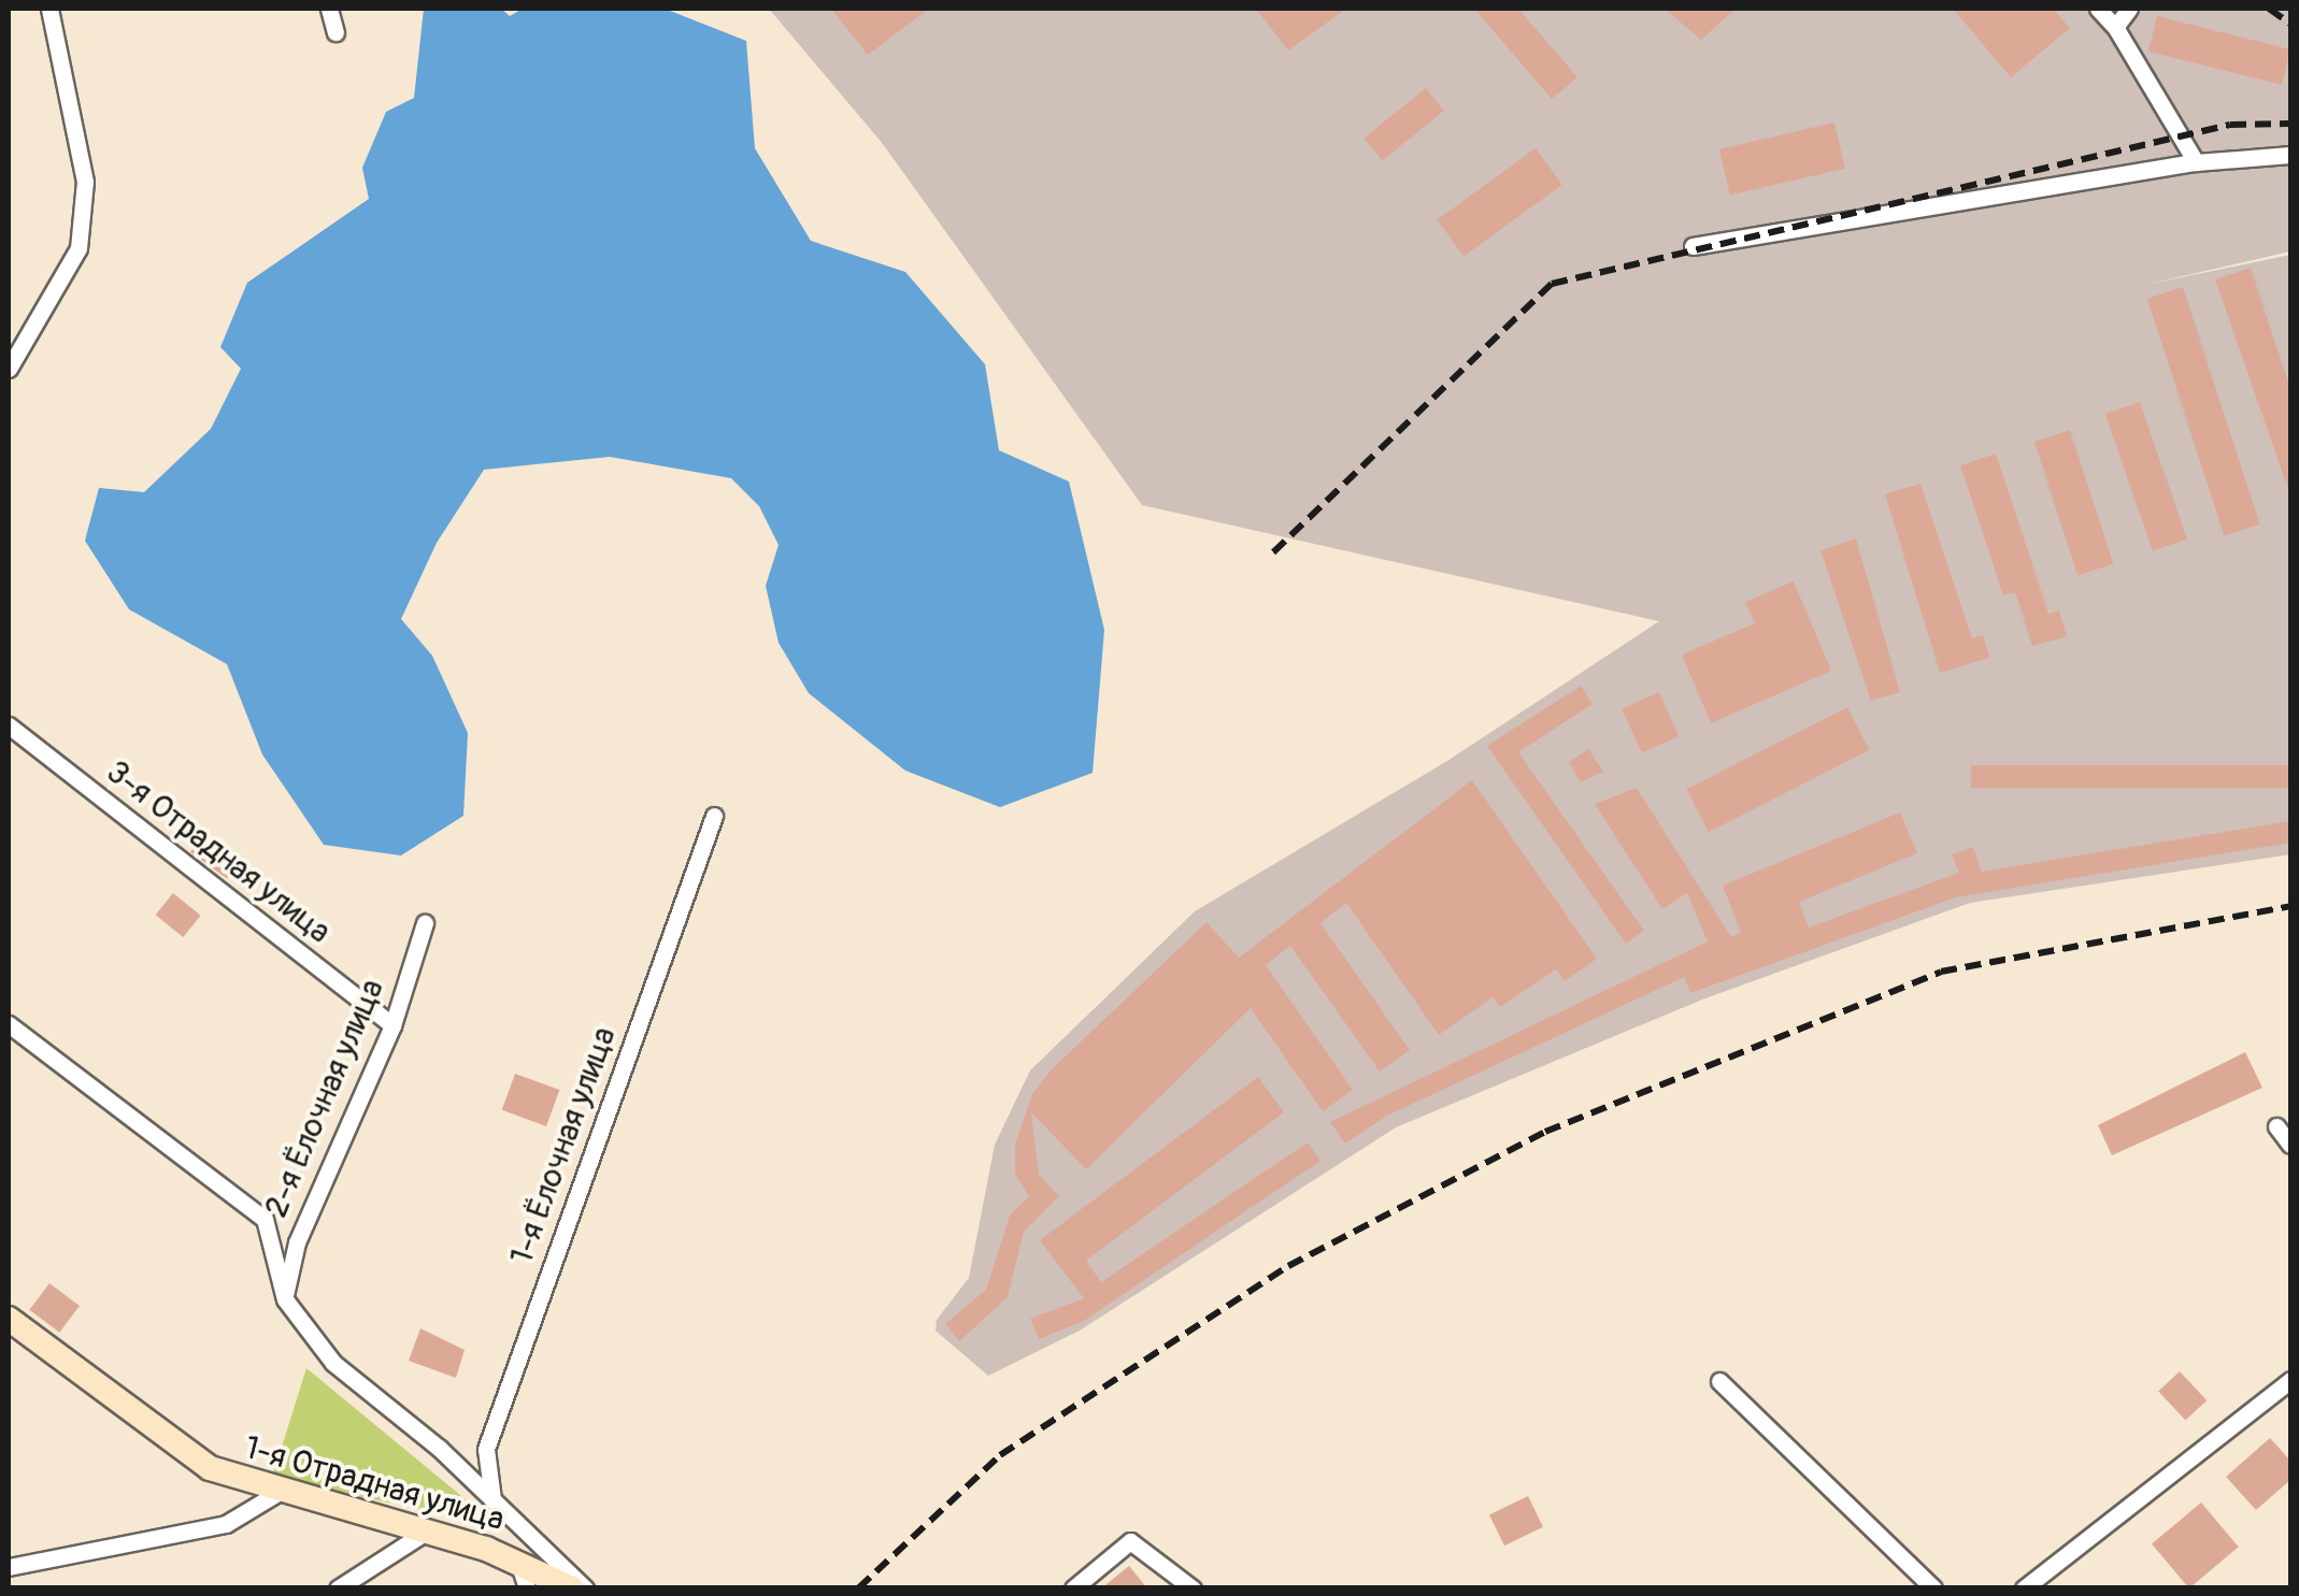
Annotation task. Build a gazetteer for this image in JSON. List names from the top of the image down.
{
  "streets": {
    "main road": ["1-я Отрадная улица"],
    "street": ["3-я Отрадная улица", "2-я Ёлочная улица", "1-я Ёлочная улица"]
  },
  "crossings": [
    ["3-я Отрадная улица", "2-я Ёлочная улица"]
  ]
}
